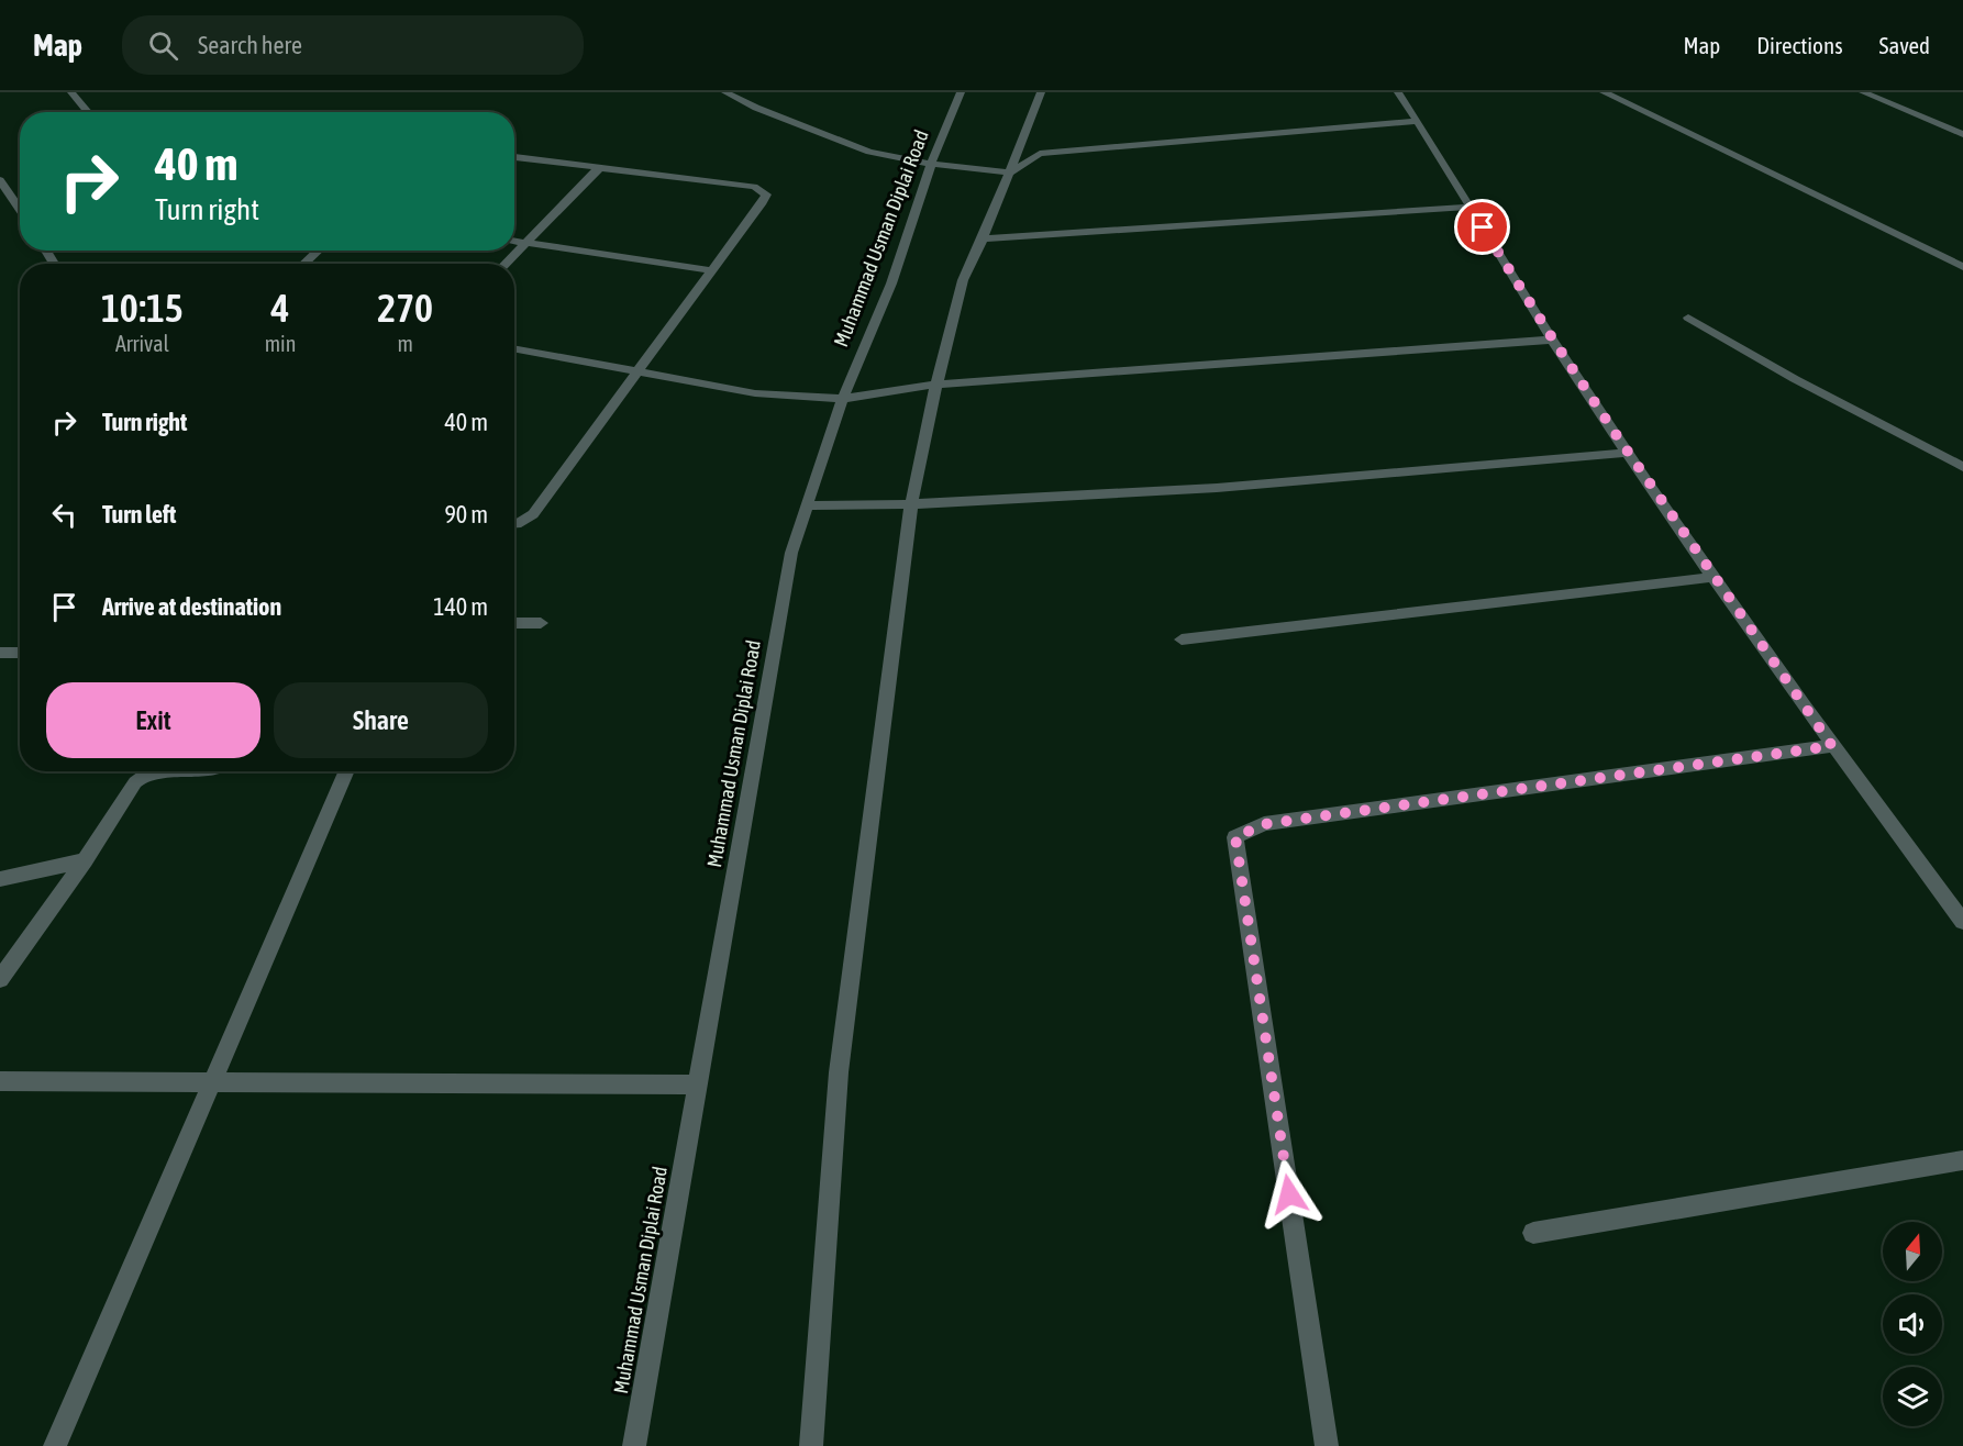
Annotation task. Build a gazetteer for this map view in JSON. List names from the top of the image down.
{
  "streets": {
    "street": ["Muhammad Usman Diplai Road"]
  },
  "north": "top",
  "page": {
    "header": "Map",
    "search": "Search here",
    "nav": ["Map", "Directions", "Saved"],
    "turn": ["40 m", "Turn right"],
    "eta": [
      "10:15",
      "Arrival",
      "4",
      "min",
      "270",
      "m"
    ],
    "list": [
      {
        "name": "Turn right",
        "value": "40 m"
      },
      {
        "name": "Turn left",
        "value": "90 m"
      },
      {
        "name": "Arrive at destination",
        "value": "140 m"
      }
    ],
    "buttons": ["Exit", "Share"]
  }
}
